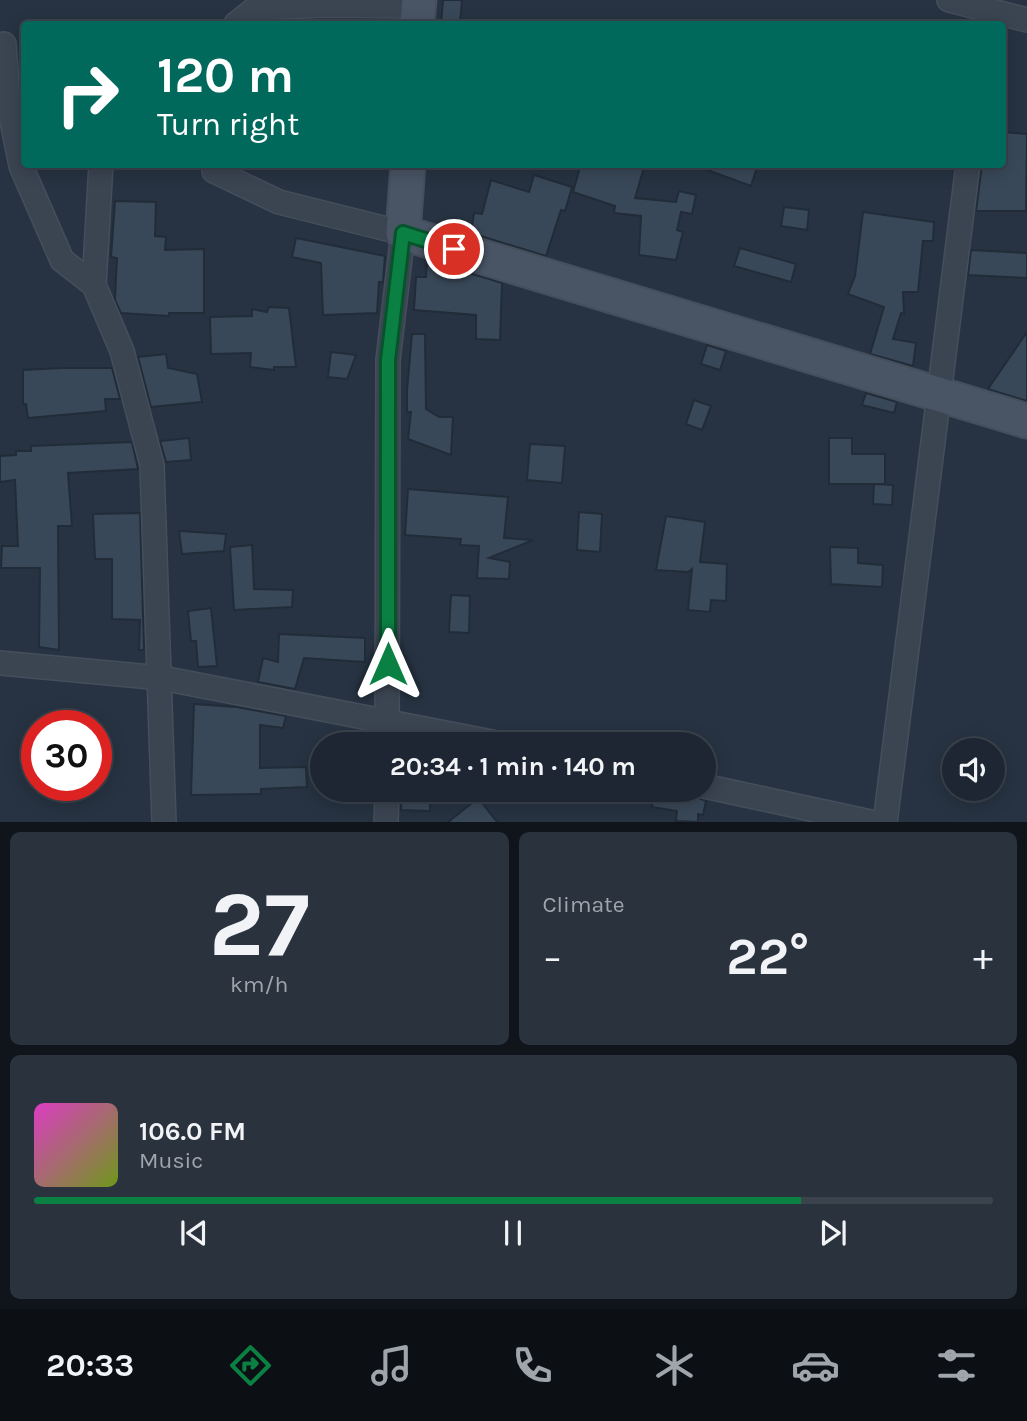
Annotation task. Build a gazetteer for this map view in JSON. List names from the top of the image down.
{
  "page": {
    "turn": ["120 m", "Turn right"],
    "limit": "30",
    "trip": "20:34 · 1 min · 140 m",
    "tile": [
      ["27", "km/h"],
      "Climate"
    ],
    "heat": ["−", "22°", "+"],
    "song": ["106.0 FM", "Music"],
    "tabs": "20:33"
  }
}
